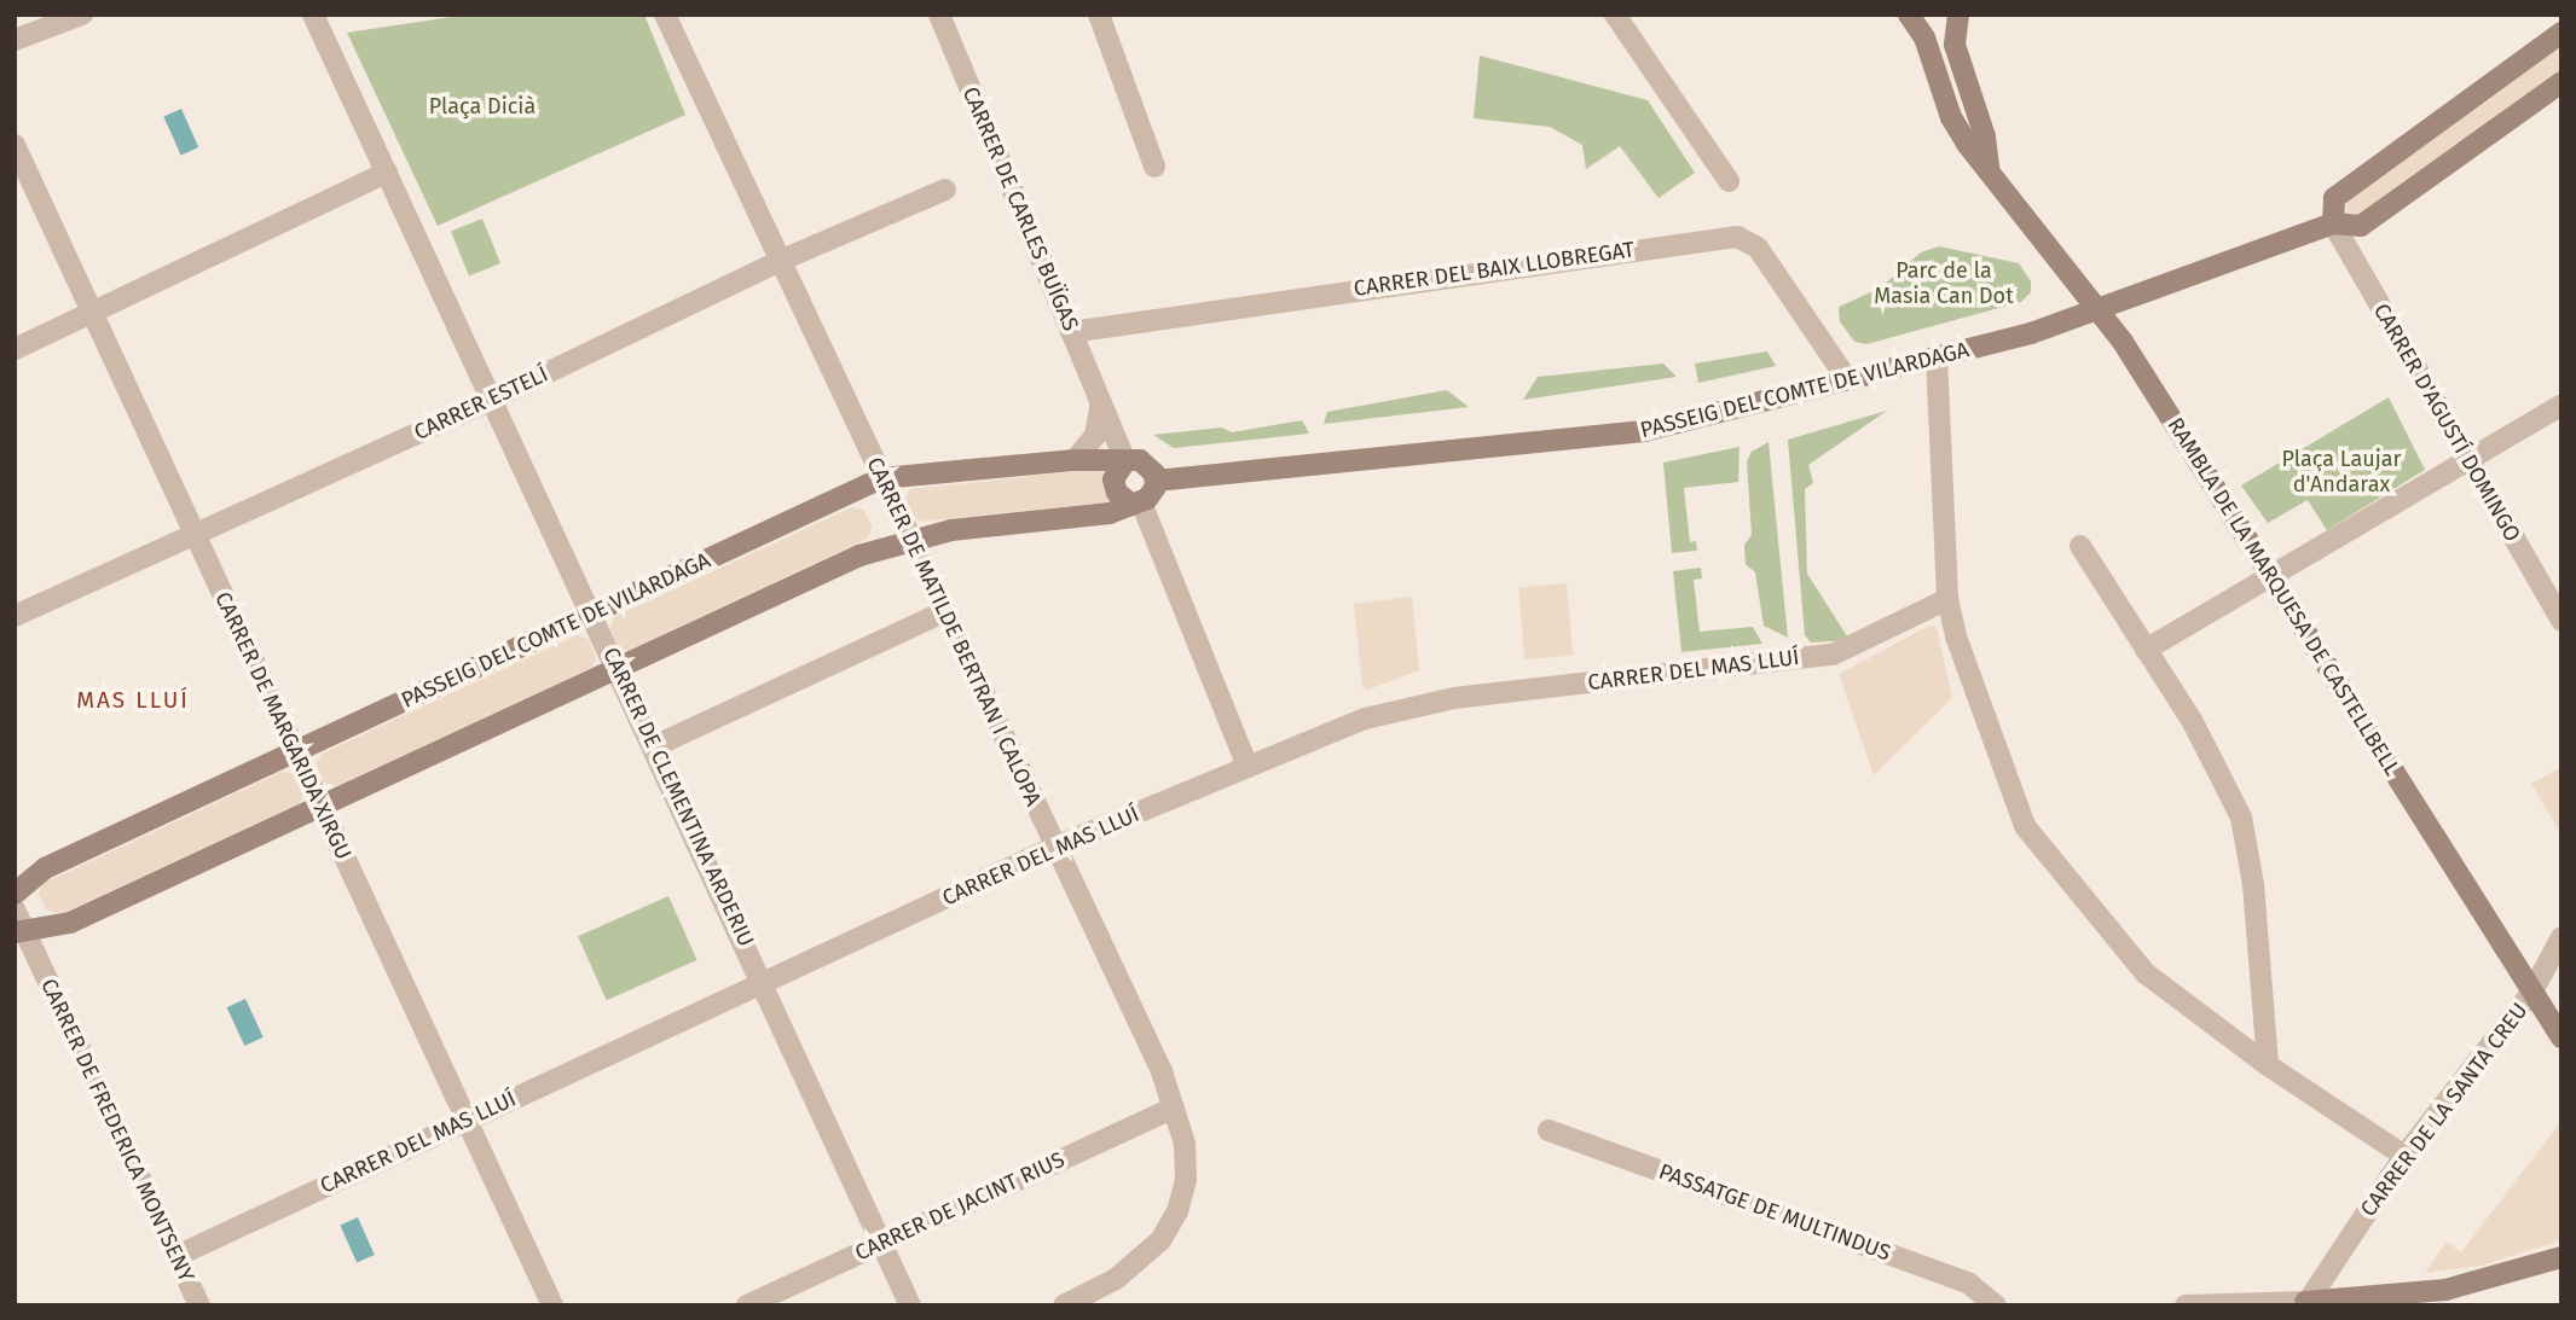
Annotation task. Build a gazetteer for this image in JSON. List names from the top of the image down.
{
  "streets": {
    "street": [
      "CARRER DE CARLES BUÏGAS",
      "CARRER DEL BAIX LLOBREGAT",
      "PASSEIG DEL COMTE DE VILARDAGA",
      "CARRER ESTELÍ",
      "CARRER D'AGUSTÍ DOMINGO",
      "RAMBLA DE LA MARQUESA DE CASTELLBELL",
      "CARRER DE MATILDE BERTRAN I CALOPA",
      "CARRER DEL MAS LLUÍ",
      "CARRER DE MARGARIDA XIRGU",
      "CARRER DE CLEMENTINA ARDERIU",
      "CARRER DE LA SANTA CREU",
      "CARRER DE FREDERICA MONTSENY",
      "CARRER DE JACINT RIUS",
      "PASSATGE DE MULTINDUS"
    ]
  },
  "crossings": [
    ["CARRER DE CARLES BUÏGAS", "CARRER DEL BAIX LLOBREGAT"],
    ["CARRER DE CARLES BUÏGAS", "PASSEIG DEL COMTE DE VILARDAGA"],
    ["CARRER DEL BAIX LLOBREGAT", "PASSEIG DEL COMTE DE VILARDAGA"],
    ["PASSEIG DEL COMTE DE VILARDAGA", "CARRER D'AGUSTÍ DOMINGO"],
    ["PASSEIG DEL COMTE DE VILARDAGA", "RAMBLA DE LA MARQUESA DE CASTELLBELL"],
    ["PASSEIG DEL COMTE DE VILARDAGA", "CARRER DE MATILDE BERTRAN I CALOPA"],
    ["PASSEIG DEL COMTE DE VILARDAGA", "CARRER DE MARGARIDA XIRGU"],
    ["PASSEIG DEL COMTE DE VILARDAGA", "CARRER DE CLEMENTINA ARDERIU"],
    ["CARRER ESTELÍ", "CARRER DE MATILDE BERTRAN I CALOPA"],
    ["CARRER ESTELÍ", "CARRER DE MARGARIDA XIRGU"],
    ["CARRER ESTELÍ", "CARRER DE CLEMENTINA ARDERIU"],
    ["RAMBLA DE LA MARQUESA DE CASTELLBELL", "CARRER DE LA SANTA CREU"],
    ["CARRER DE MATILDE BERTRAN I CALOPA", "CARRER DEL MAS LLUÍ"],
    ["CARRER DE MATILDE BERTRAN I CALOPA", "CARRER DE JACINT RIUS"],
    ["CARRER DEL MAS LLUÍ", "CARRER DE MARGARIDA XIRGU"],
    ["CARRER DEL MAS LLUÍ", "CARRER DE CLEMENTINA ARDERIU"],
    ["CARRER DEL MAS LLUÍ", "CARRER DE FREDERICA MONTSENY"],
    ["CARRER DE CLEMENTINA ARDERIU", "CARRER DE JACINT RIUS"]
  ],
  "districts": ["MAS LLUÍ"],
  "parks": ["Plaça Dicià", "Parc de la Masia Can Dot", "Plaça Laujar d'Andarax"]
}
